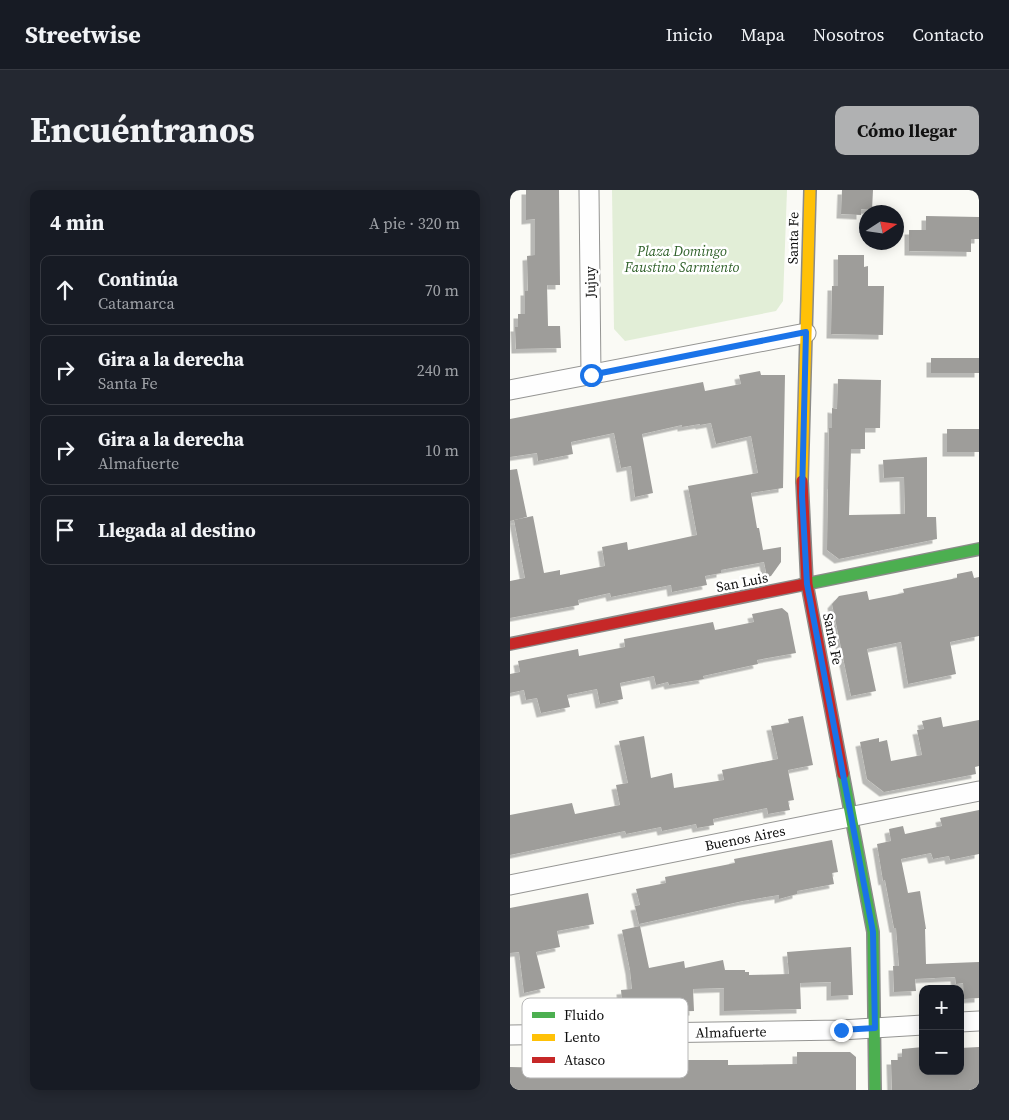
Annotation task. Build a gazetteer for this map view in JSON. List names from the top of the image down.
{
  "streets": {
    "street": [
      "Santa Fe",
      "Jujuy",
      "San Luis",
      "Buenos Aires",
      "Almafuerte"
    ]
  },
  "crossings": [
    ["Santa Fe", "San Luis"],
    ["Santa Fe", "Buenos Aires"],
    ["Santa Fe", "Almafuerte"]
  ],
  "parks": ["Plaza Domingo Faustino Sarmiento"],
  "legend": ["Fluido", "Lento", "Atasco"],
  "north": "right",
  "page": {
    "header": "Streetwise",
    "nav": [
      "Inicio",
      "Mapa",
      "Nosotros",
      "Contacto"
    ],
    "title": "Encuéntranos",
    "buttons": "Cómo llegar",
    "heading": ["4 min", "A pie · 320 m"],
    "list": [
      ["Continúa", "Catamarca", "70 m"],
      ["Gira a la derecha", "Santa Fe", "240 m"],
      ["Gira a la derecha", "Almafuerte", "10 m"],
      "Llegada al destino"
    ],
    "map_buttons": ["+", "−"]
  }
}
